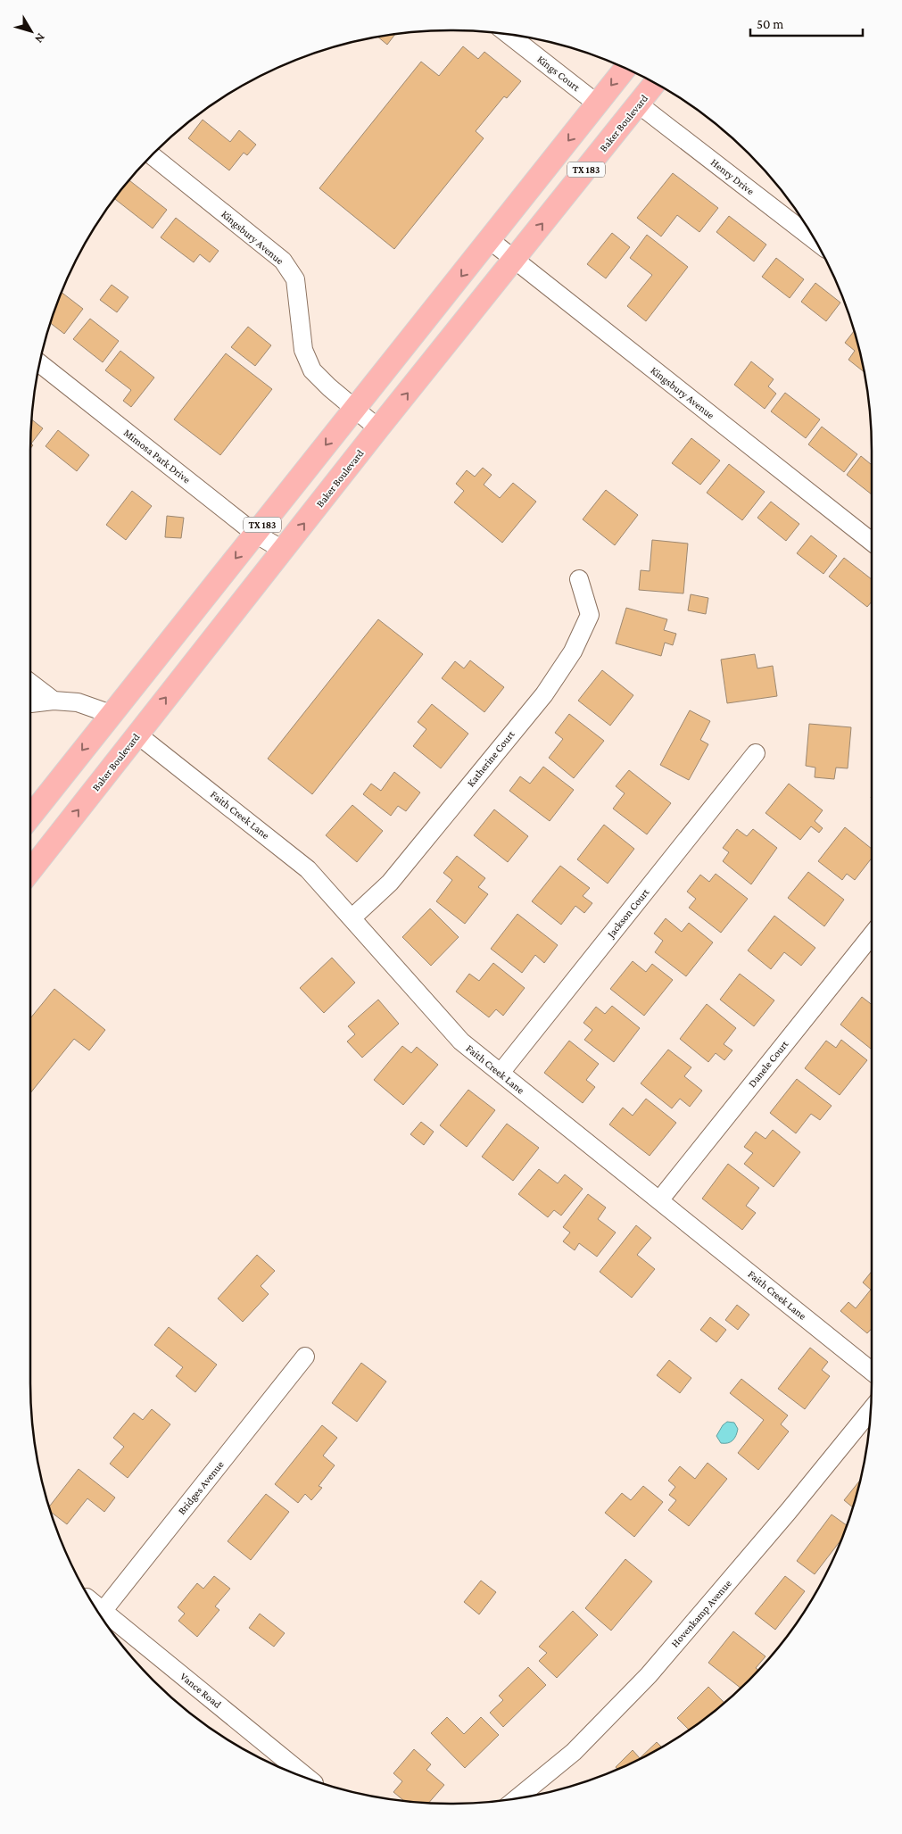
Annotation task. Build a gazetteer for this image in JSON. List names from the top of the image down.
{
  "streets": {
    "main road": ["Baker Boulevard", "TX 183"],
    "street": [
      "Kings Court",
      "Henry Drive",
      "Kingsbury Avenue",
      "Mimosa Park Drive",
      "Katherine Court",
      "Faith Creek Lane",
      "Jackson Court",
      "Danele Court",
      "Bridges Avenue",
      "Hovenkamp Avenue",
      "Vance Road"
    ]
  },
  "crossings": [
    ["Kings Court", "TX 183"],
    ["Baker Boulevard", "Henry Drive"],
    ["Baker Boulevard", "Kingsbury Avenue"],
    ["Baker Boulevard", "Mimosa Park Drive"],
    ["Baker Boulevard", "Faith Creek Lane"],
    ["TX 183", "Kingsbury Avenue"],
    ["TX 183", "Mimosa Park Drive"],
    ["Katherine Court", "Faith Creek Lane"],
    ["Faith Creek Lane", "Jackson Court"],
    ["Faith Creek Lane", "Danele Court"],
    ["Bridges Avenue", "Vance Road"]
  ],
  "scale_bar": "50 m",
  "north": "bottom right"
}
